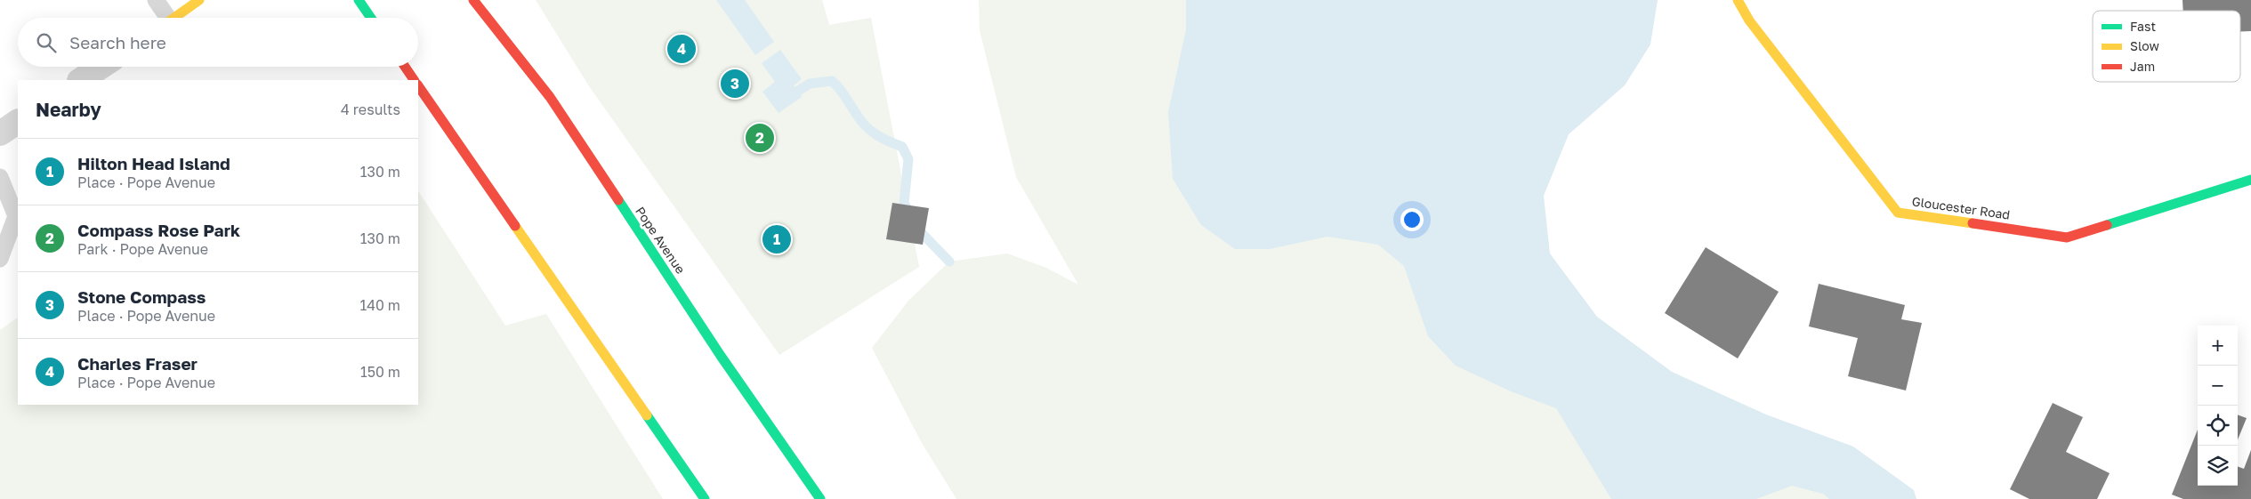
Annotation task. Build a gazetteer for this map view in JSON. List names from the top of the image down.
{
  "streets": {
    "main road": ["Gloucester Road", "Pope Avenue"]
  },
  "legend": ["Fast", "Slow", "Jam"],
  "page": {
    "search": "Search here",
    "pins": [
      "4",
      "3",
      "2",
      "1"
    ],
    "heading": ["Nearby", "4 results"],
    "list": [
      {
        "mark": "1",
        "name": "Hilton Head Island",
        "note": "Place · Pope Avenue",
        "value": "130 m"
      },
      {
        "mark": "2",
        "name": "Compass Rose Park",
        "note": "Park · Pope Avenue",
        "value": "130 m"
      },
      {
        "mark": "3",
        "name": "Stone Compass",
        "note": "Place · Pope Avenue",
        "value": "140 m"
      },
      {
        "mark": "4",
        "name": "Charles Fraser",
        "note": "Place · Pope Avenue",
        "value": "150 m"
      }
    ],
    "map_buttons": ["+", "−"]
  }
}
